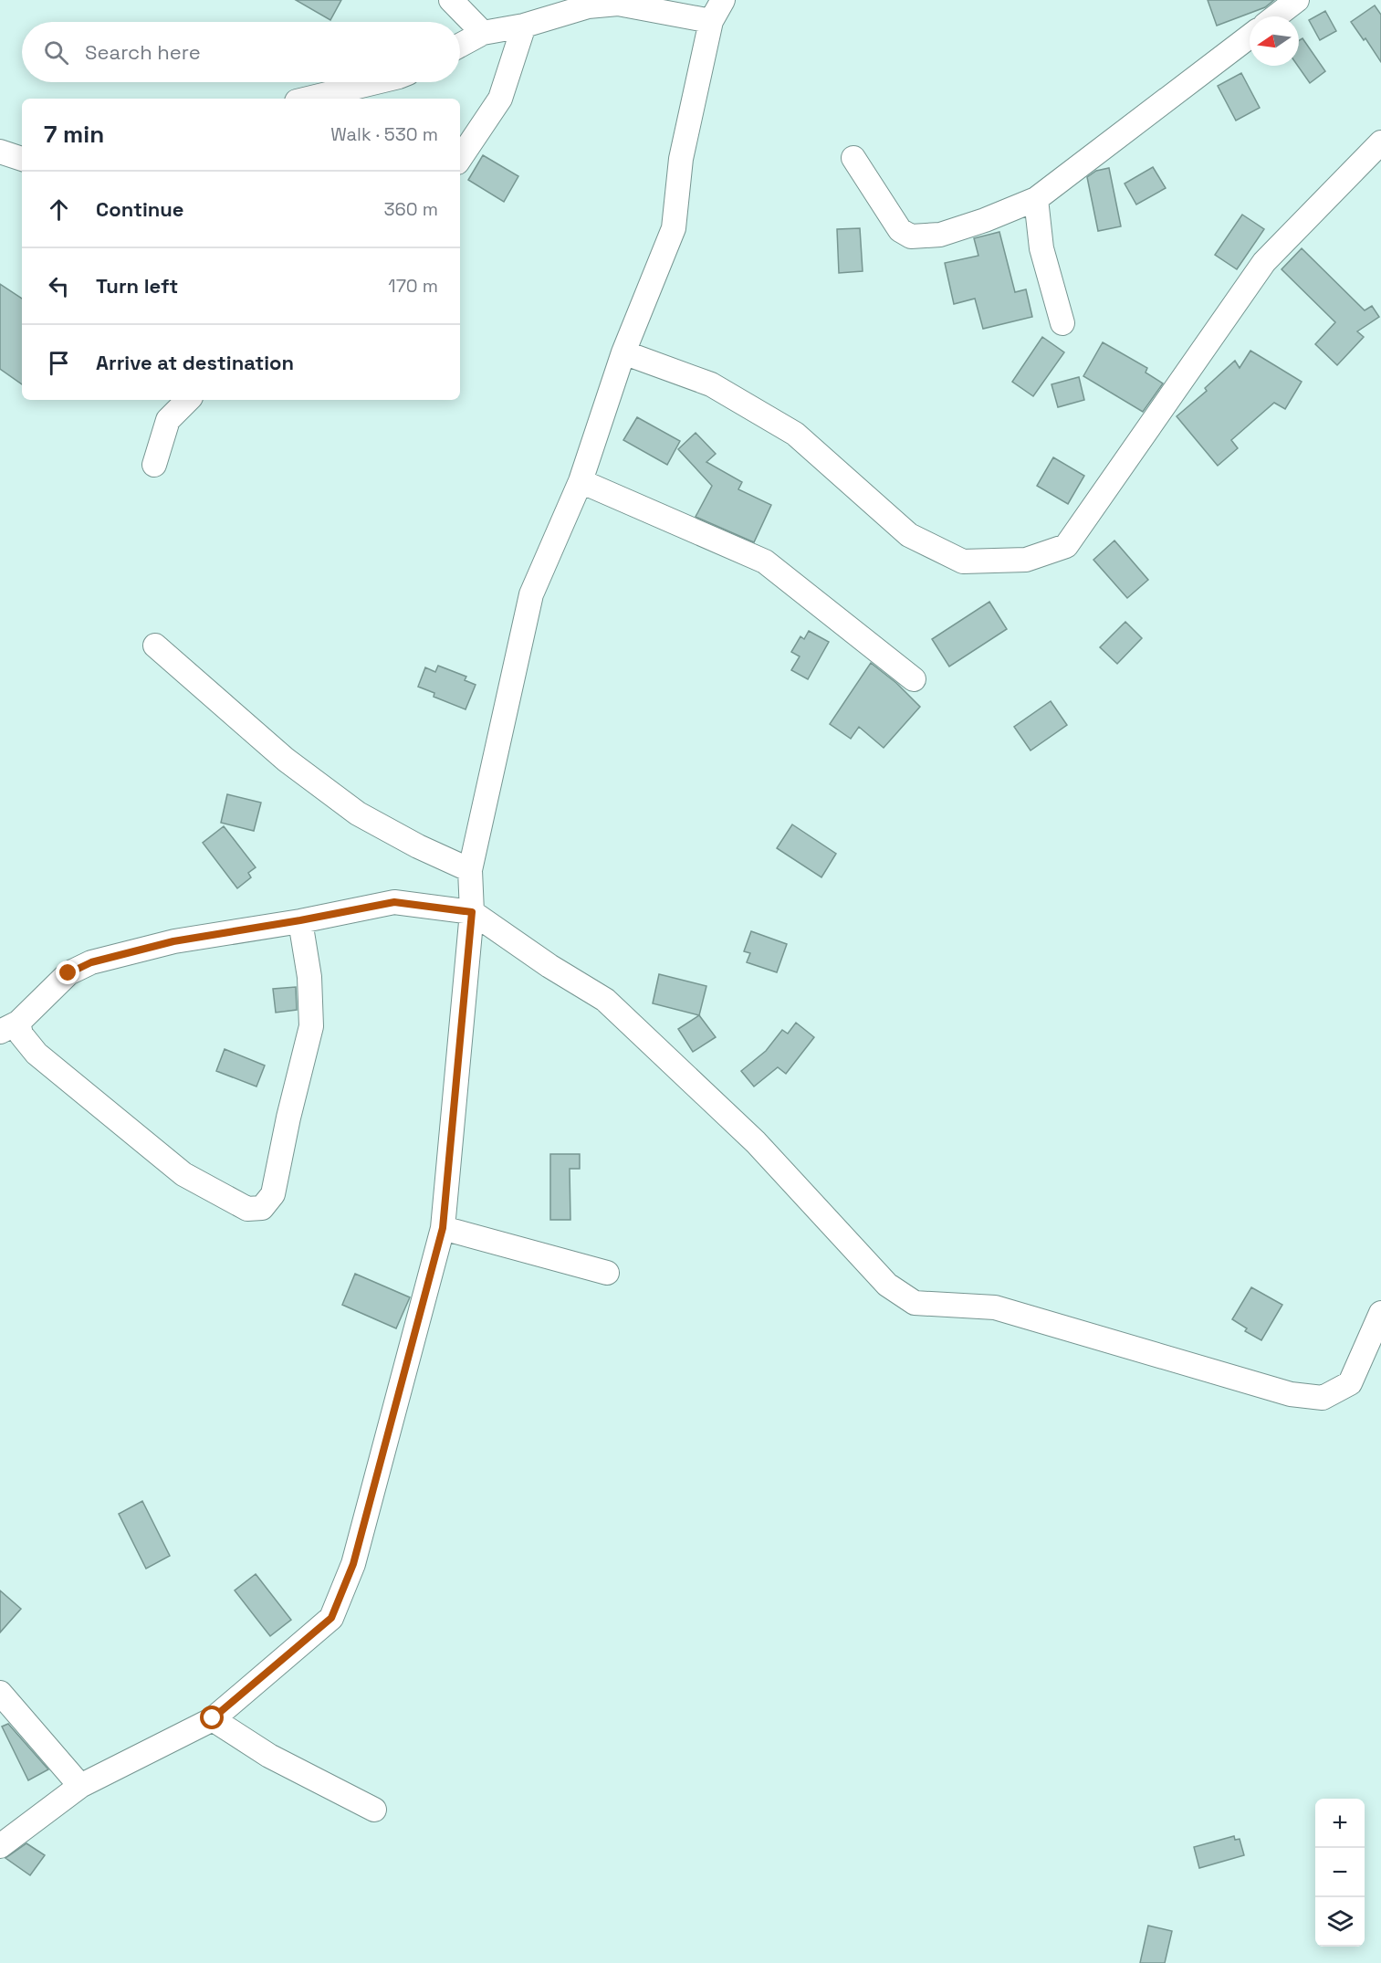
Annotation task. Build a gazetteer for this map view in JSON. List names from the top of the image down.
{
  "north": "left",
  "page": {
    "search": "Search here",
    "heading": ["7 min", "Walk · 530 m"],
    "list": [
      ["Continue", "360 m"],
      ["Turn left", "170 m"],
      "Arrive at destination"
    ],
    "map_buttons": ["+", "−"]
  }
}
